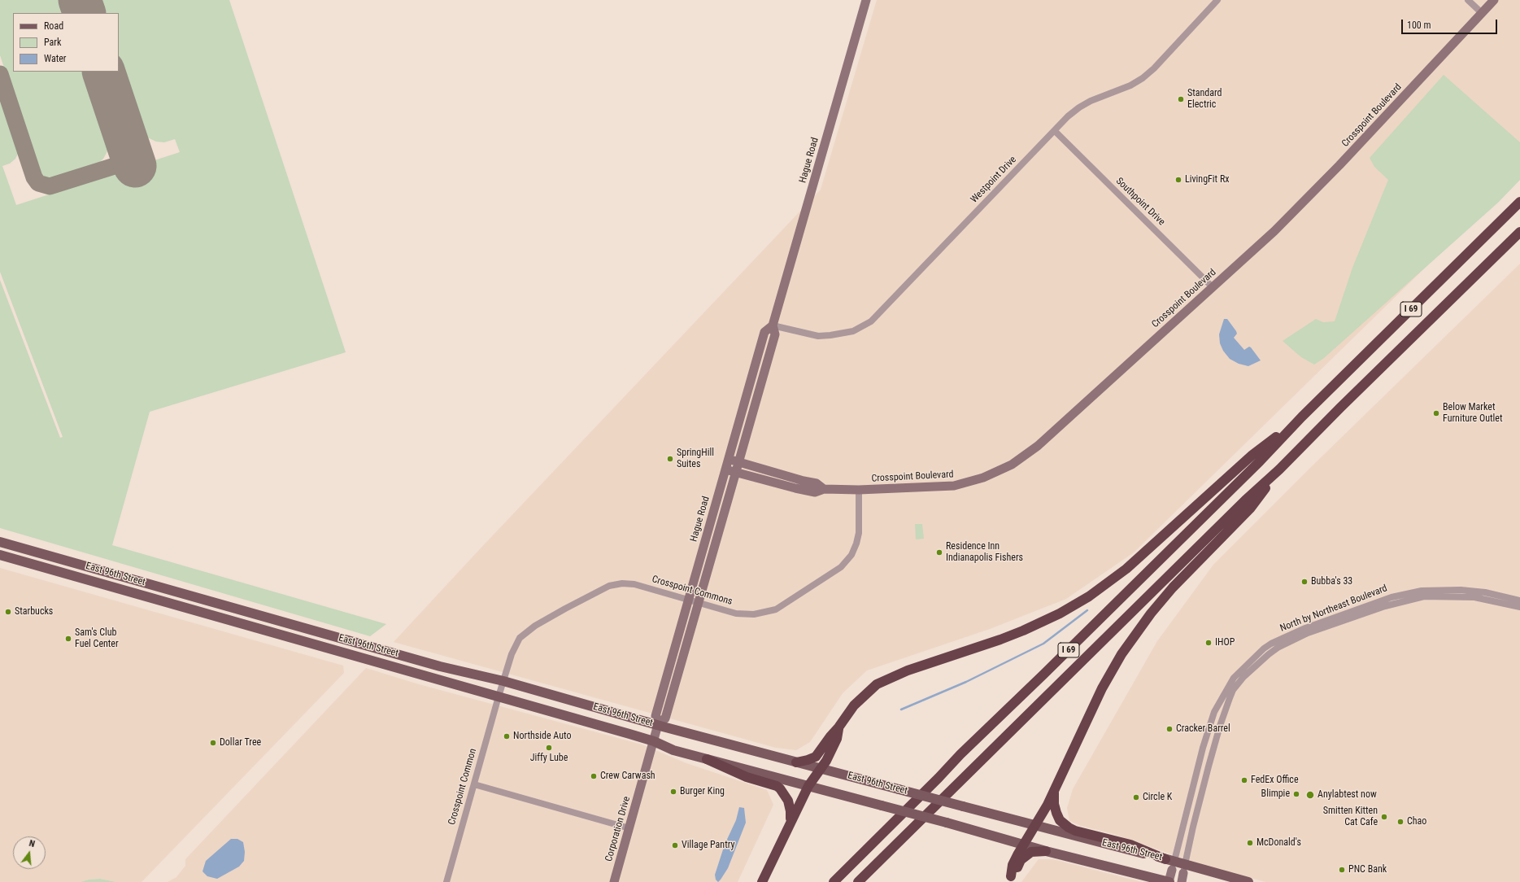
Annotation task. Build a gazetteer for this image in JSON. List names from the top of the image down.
{
  "streets": {
    "highway": ["I 69"],
    "main road": ["East 96th Street"],
    "street": [
      "Crosspoint Boulevard",
      "Hague Road",
      "Westpoint Drive",
      "Southpoint Drive",
      "Crosspoint Commons",
      "North by Northeast Boulevard",
      "Crosspoint Common",
      "Corporation Drive"
    ]
  },
  "crossings": [
    ["Crosspoint Boulevard", "Hague Road"],
    ["Crosspoint Boulevard", "Southpoint Drive"],
    ["Crosspoint Boulevard", "Crosspoint Commons"],
    ["Hague Road", "Westpoint Drive"],
    ["Hague Road", "East 96th Street"],
    ["Hague Road", "Crosspoint Commons"],
    ["Hague Road", "Corporation Drive"],
    ["Westpoint Drive", "Southpoint Drive"],
    ["East 96th Street", "Crosspoint Commons"],
    ["East 96th Street", "North by Northeast Boulevard"],
    ["East 96th Street", "Crosspoint Common"],
    ["East 96th Street", "Corporation Drive"],
    ["Crosspoint Commons", "Crosspoint Common"]
  ],
  "places": [
    "Standard Electric",
    "LivingFit Rx",
    "Below Market Furniture Outlet",
    "SpringHill Suites",
    "Residence Inn Indianapolis Fishers",
    "Bubba's 33",
    "Starbucks",
    "Sam's Club Fuel Center",
    "IHOP",
    "Cracker Barrel",
    "Northside Auto",
    "Dollar Tree",
    "Jiffy Lube",
    "Crew Carwash",
    "FedEx Office",
    "Burger King",
    "Blimpie",
    "Anylabtest now",
    "Circle K",
    "Smitten Kitten Cat Cafe",
    "Chao",
    "McDonald's",
    "Village Pantry",
    "PNC Bank"
  ],
  "legend": ["Road", "Park", "Water"],
  "scale_bar": "100 m",
  "north": "top"
}
